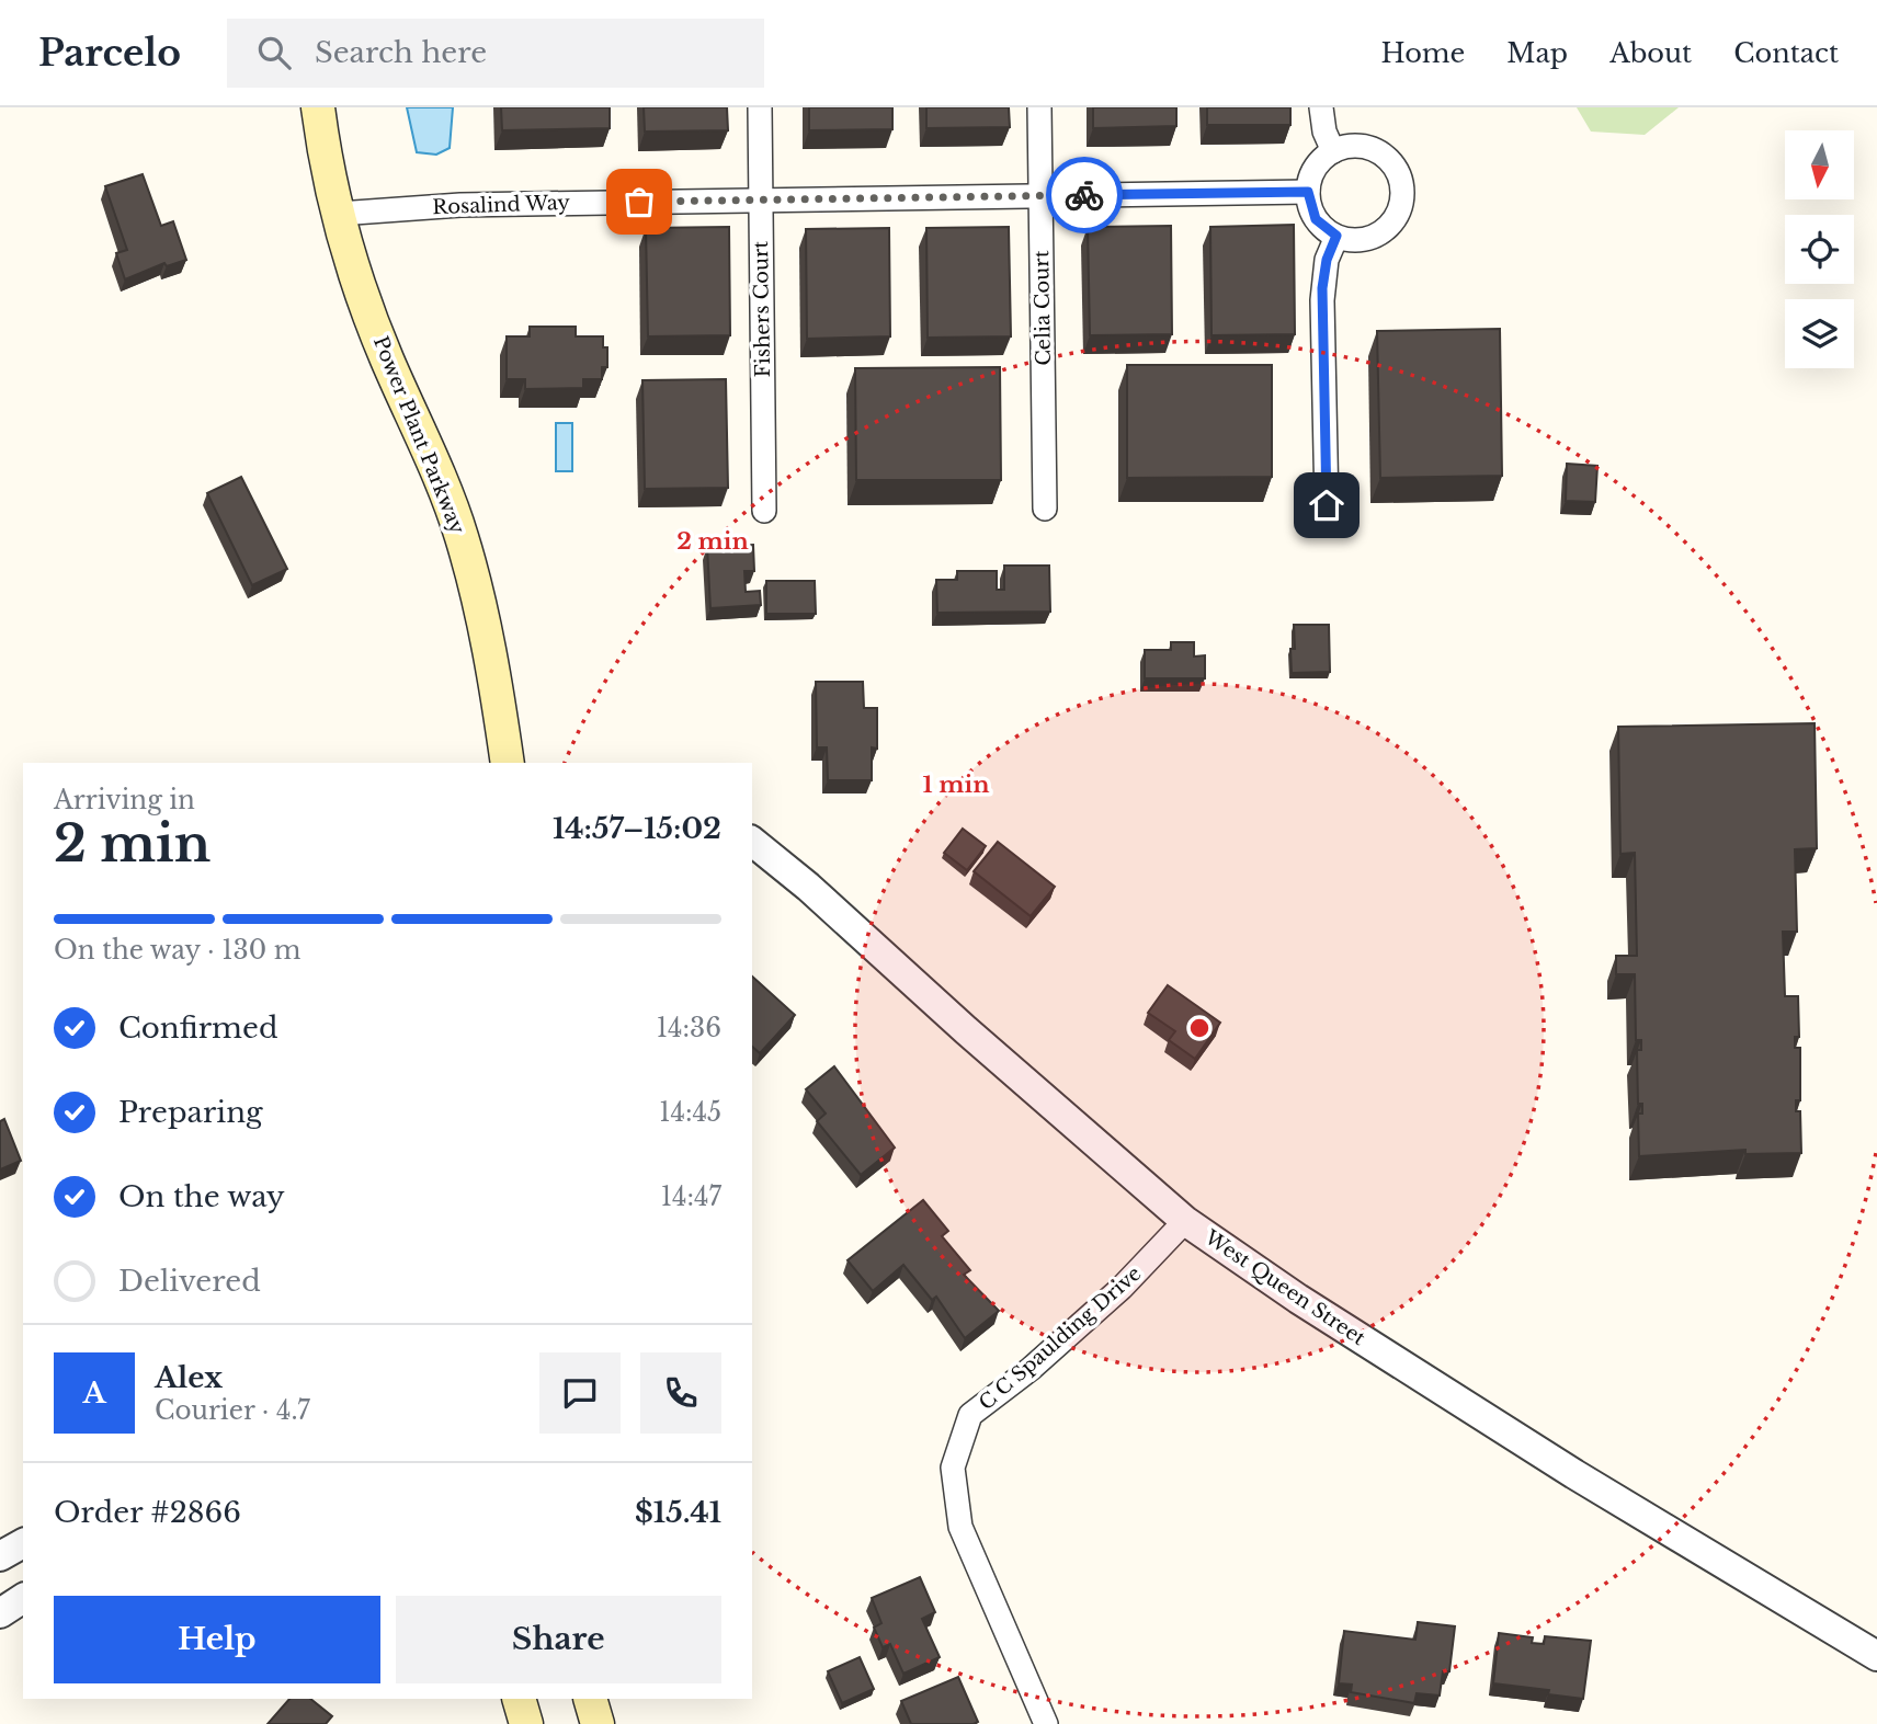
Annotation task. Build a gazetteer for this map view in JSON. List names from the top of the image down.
{
  "streets": {
    "main road": ["Power Plant Parkway"],
    "street": [
      "Rosalind Way",
      "Celia Court",
      "Fishers Court",
      "West Queen Street",
      "C C Spaulding Drive"
    ]
  },
  "crossings": [
    ["Rosalind Way", "Celia Court"],
    ["Rosalind Way", "Fishers Court"],
    ["Rosalind Way", "Power Plant Parkway"],
    ["West Queen Street", "C C Spaulding Drive"]
  ],
  "north": "bottom",
  "page": {
    "header": "Parcelo",
    "search": "Search here",
    "nav": [
      "Home",
      "Map",
      "About",
      "Contact"
    ],
    "heading": ["2 min", "Arriving in", "14:57–15:02"],
    "panel": [
      "Alex",
      "Courier · 4.7",
      "Order #2866",
      "$15.41"
    ],
    "bar": "On the way · 130 m",
    "list": [
      ["Confirmed", "14:36"],
      ["Preparing", "14:45"],
      ["On the way", "14:47"],
      "Delivered"
    ],
    "round": "A",
    "buttons": ["Help", "Share"]
  },
  "rings": ["2 min", "1 min"]
}
